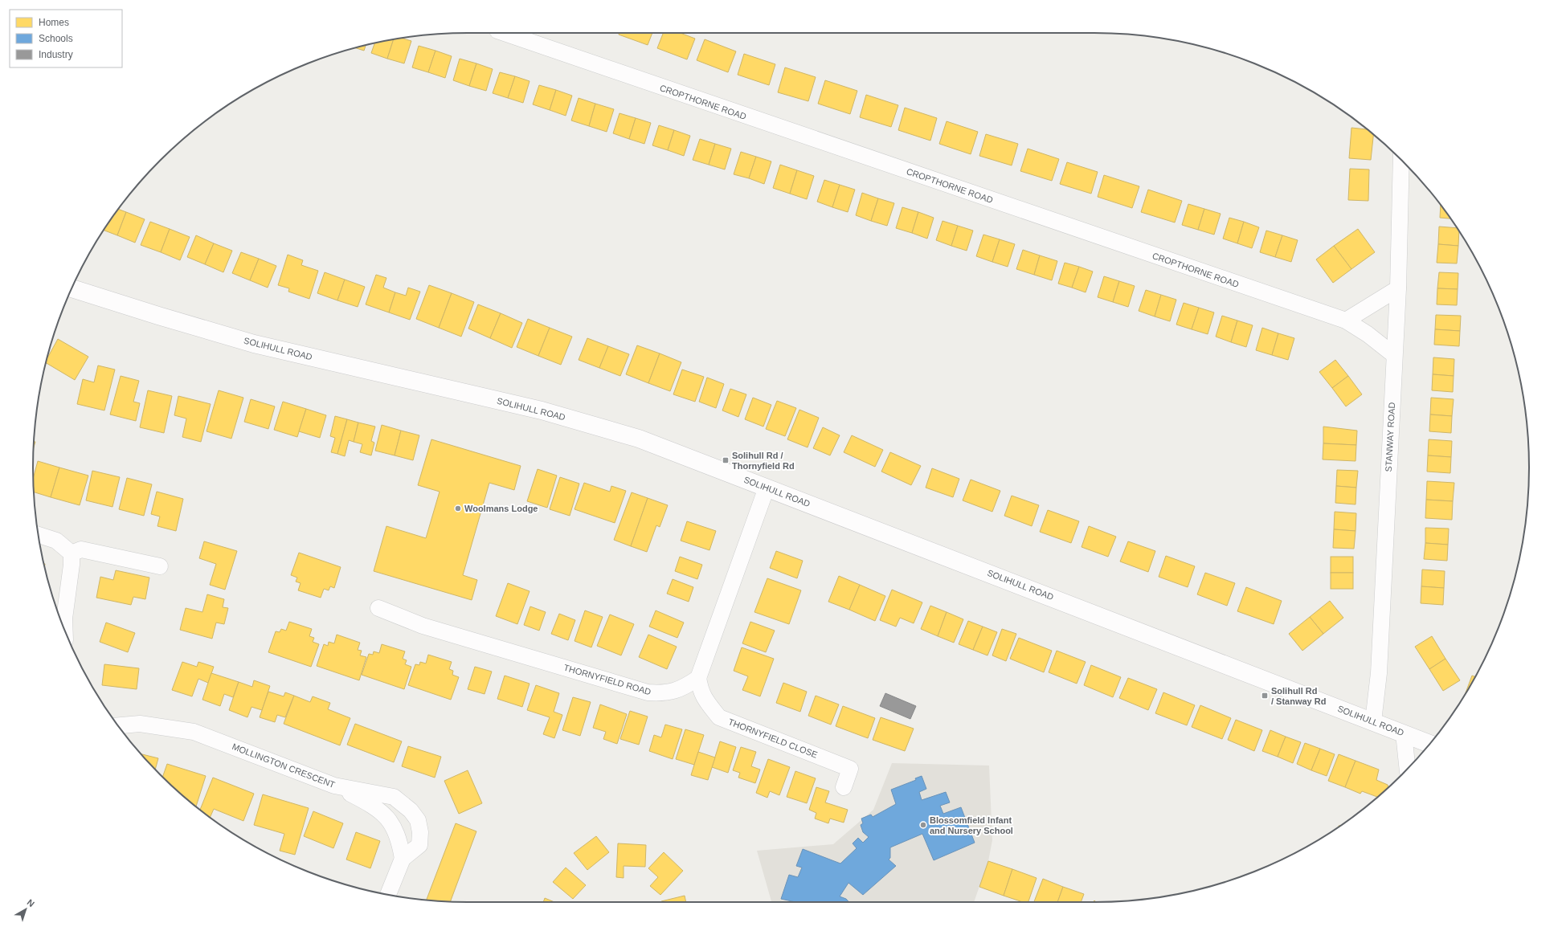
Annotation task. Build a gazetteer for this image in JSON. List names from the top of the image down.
{
  "streets": {
    "street": [
      "CROPTHORNE ROAD",
      "SOLIHULL ROAD",
      "STANWAY ROAD",
      "THORNYFIELD ROAD",
      "THORNYFIELD CLOSE",
      "MOLLINGTON CRESCENT"
    ]
  },
  "crossings": [
    ["CROPTHORNE ROAD", "STANWAY ROAD"],
    ["SOLIHULL ROAD", "STANWAY ROAD"],
    ["THORNYFIELD ROAD", "THORNYFIELD CLOSE"]
  ],
  "places": {
    "transit": ["Solihull Rd / Thornyfield Rd", "Solihull Rd / Stanway Rd"],
    "other": ["Woolmans Lodge", "Blossomfield Infant and Nursery School"]
  },
  "legend": ["Homes", "Schools", "Industry"],
  "north": "top right"
}
